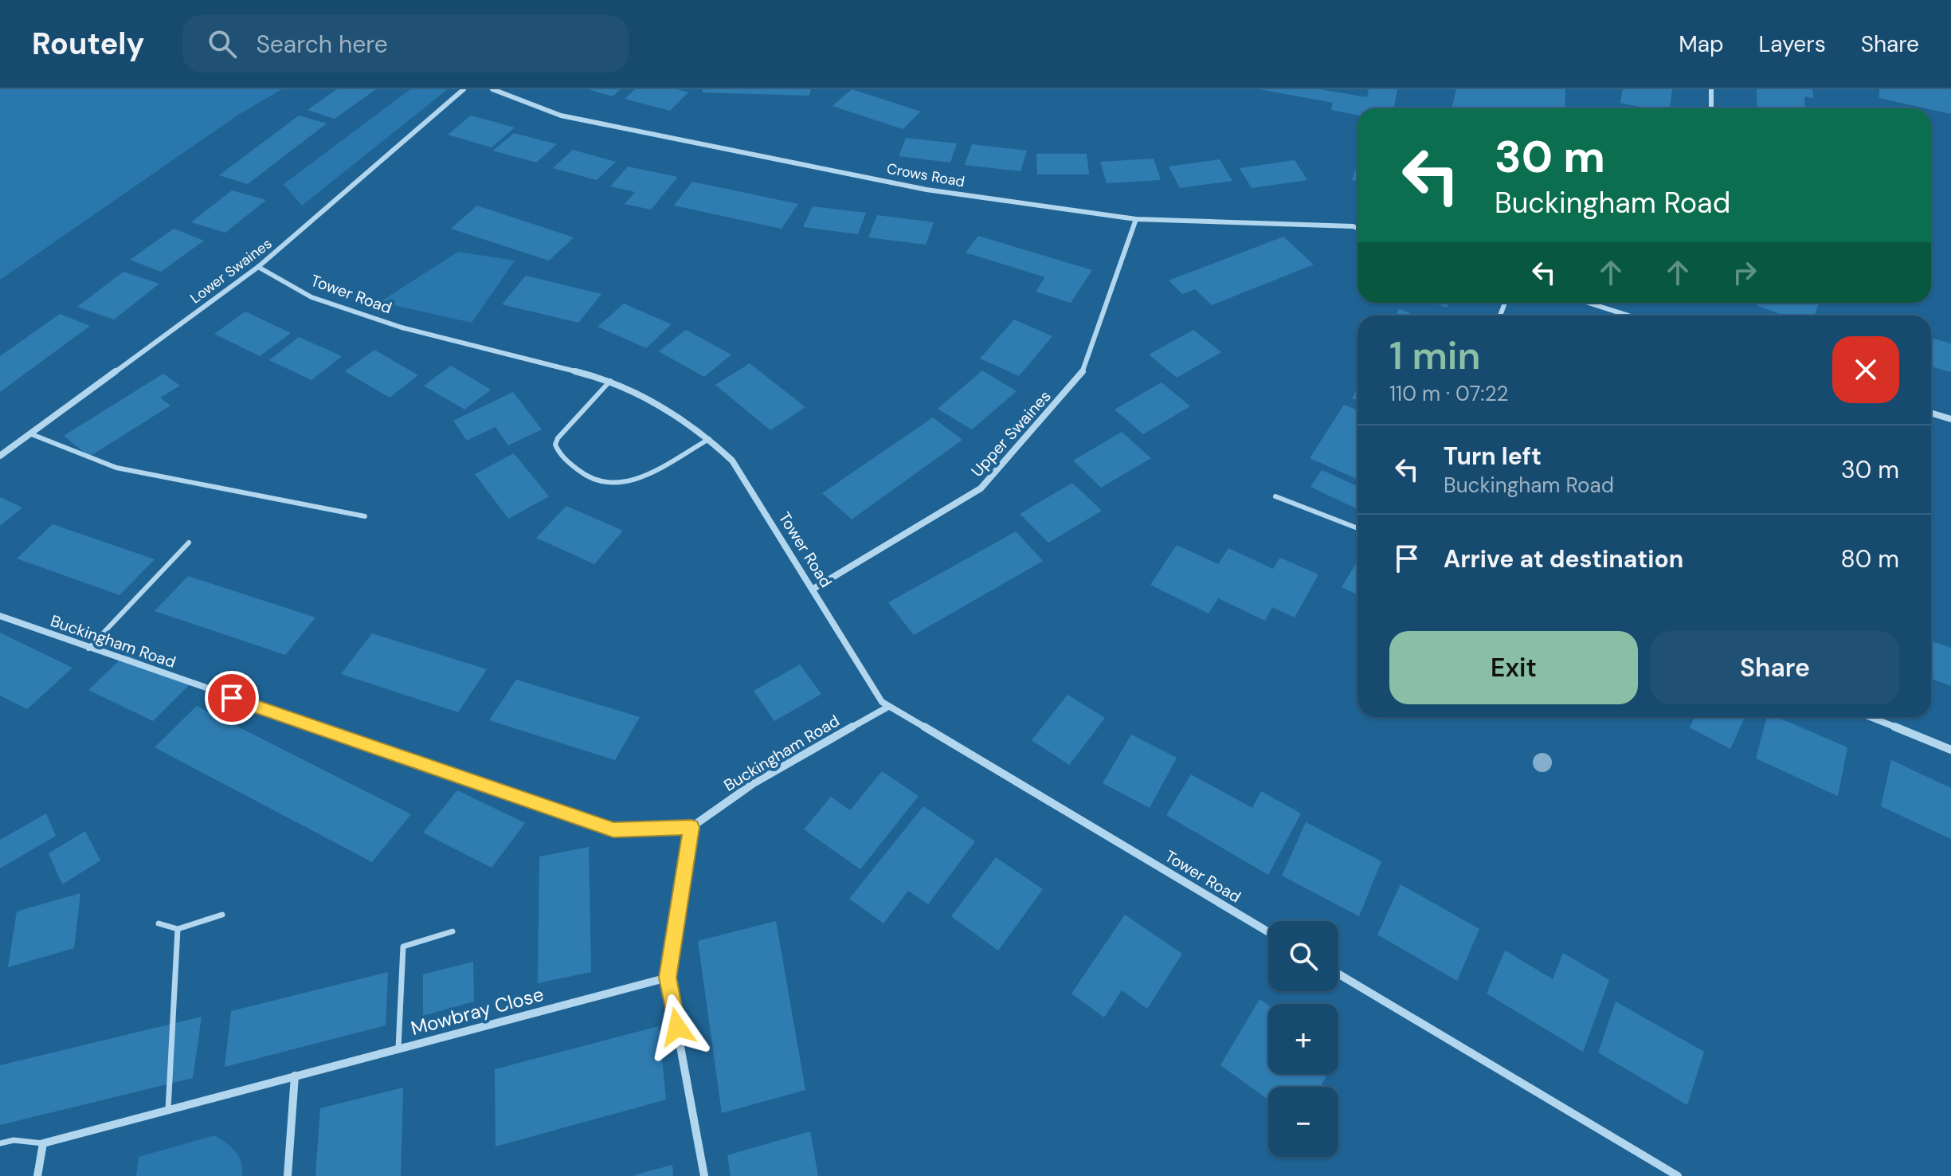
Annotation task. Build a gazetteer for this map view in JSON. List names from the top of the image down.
{
  "streets": {
    "street": [
      "Crows Road",
      "Lower Swaines",
      "Tower Road",
      "Upper Swaines",
      "Buckingham Road",
      "Mowbray Close"
    ]
  },
  "crossings": [
    ["Crows Road", "Upper Swaines"],
    ["Lower Swaines", "Tower Road"],
    ["Tower Road", "Upper Swaines"],
    ["Tower Road", "Buckingham Road"]
  ],
  "page": {
    "header": "Routely",
    "search": "Search here",
    "nav": ["Map", "Layers", "Share"],
    "turn": ["30 m", "Buckingham Road"],
    "heading": ["1 min", "110 m · 07:22"],
    "list": [
      {
        "name": "Turn left",
        "note": "Buckingham Road",
        "value": "30 m"
      },
      {
        "name": "Arrive at destination",
        "value": "80 m"
      }
    ],
    "buttons": ["Exit", "Share"],
    "map_buttons": ["+", "−"]
  }
}
